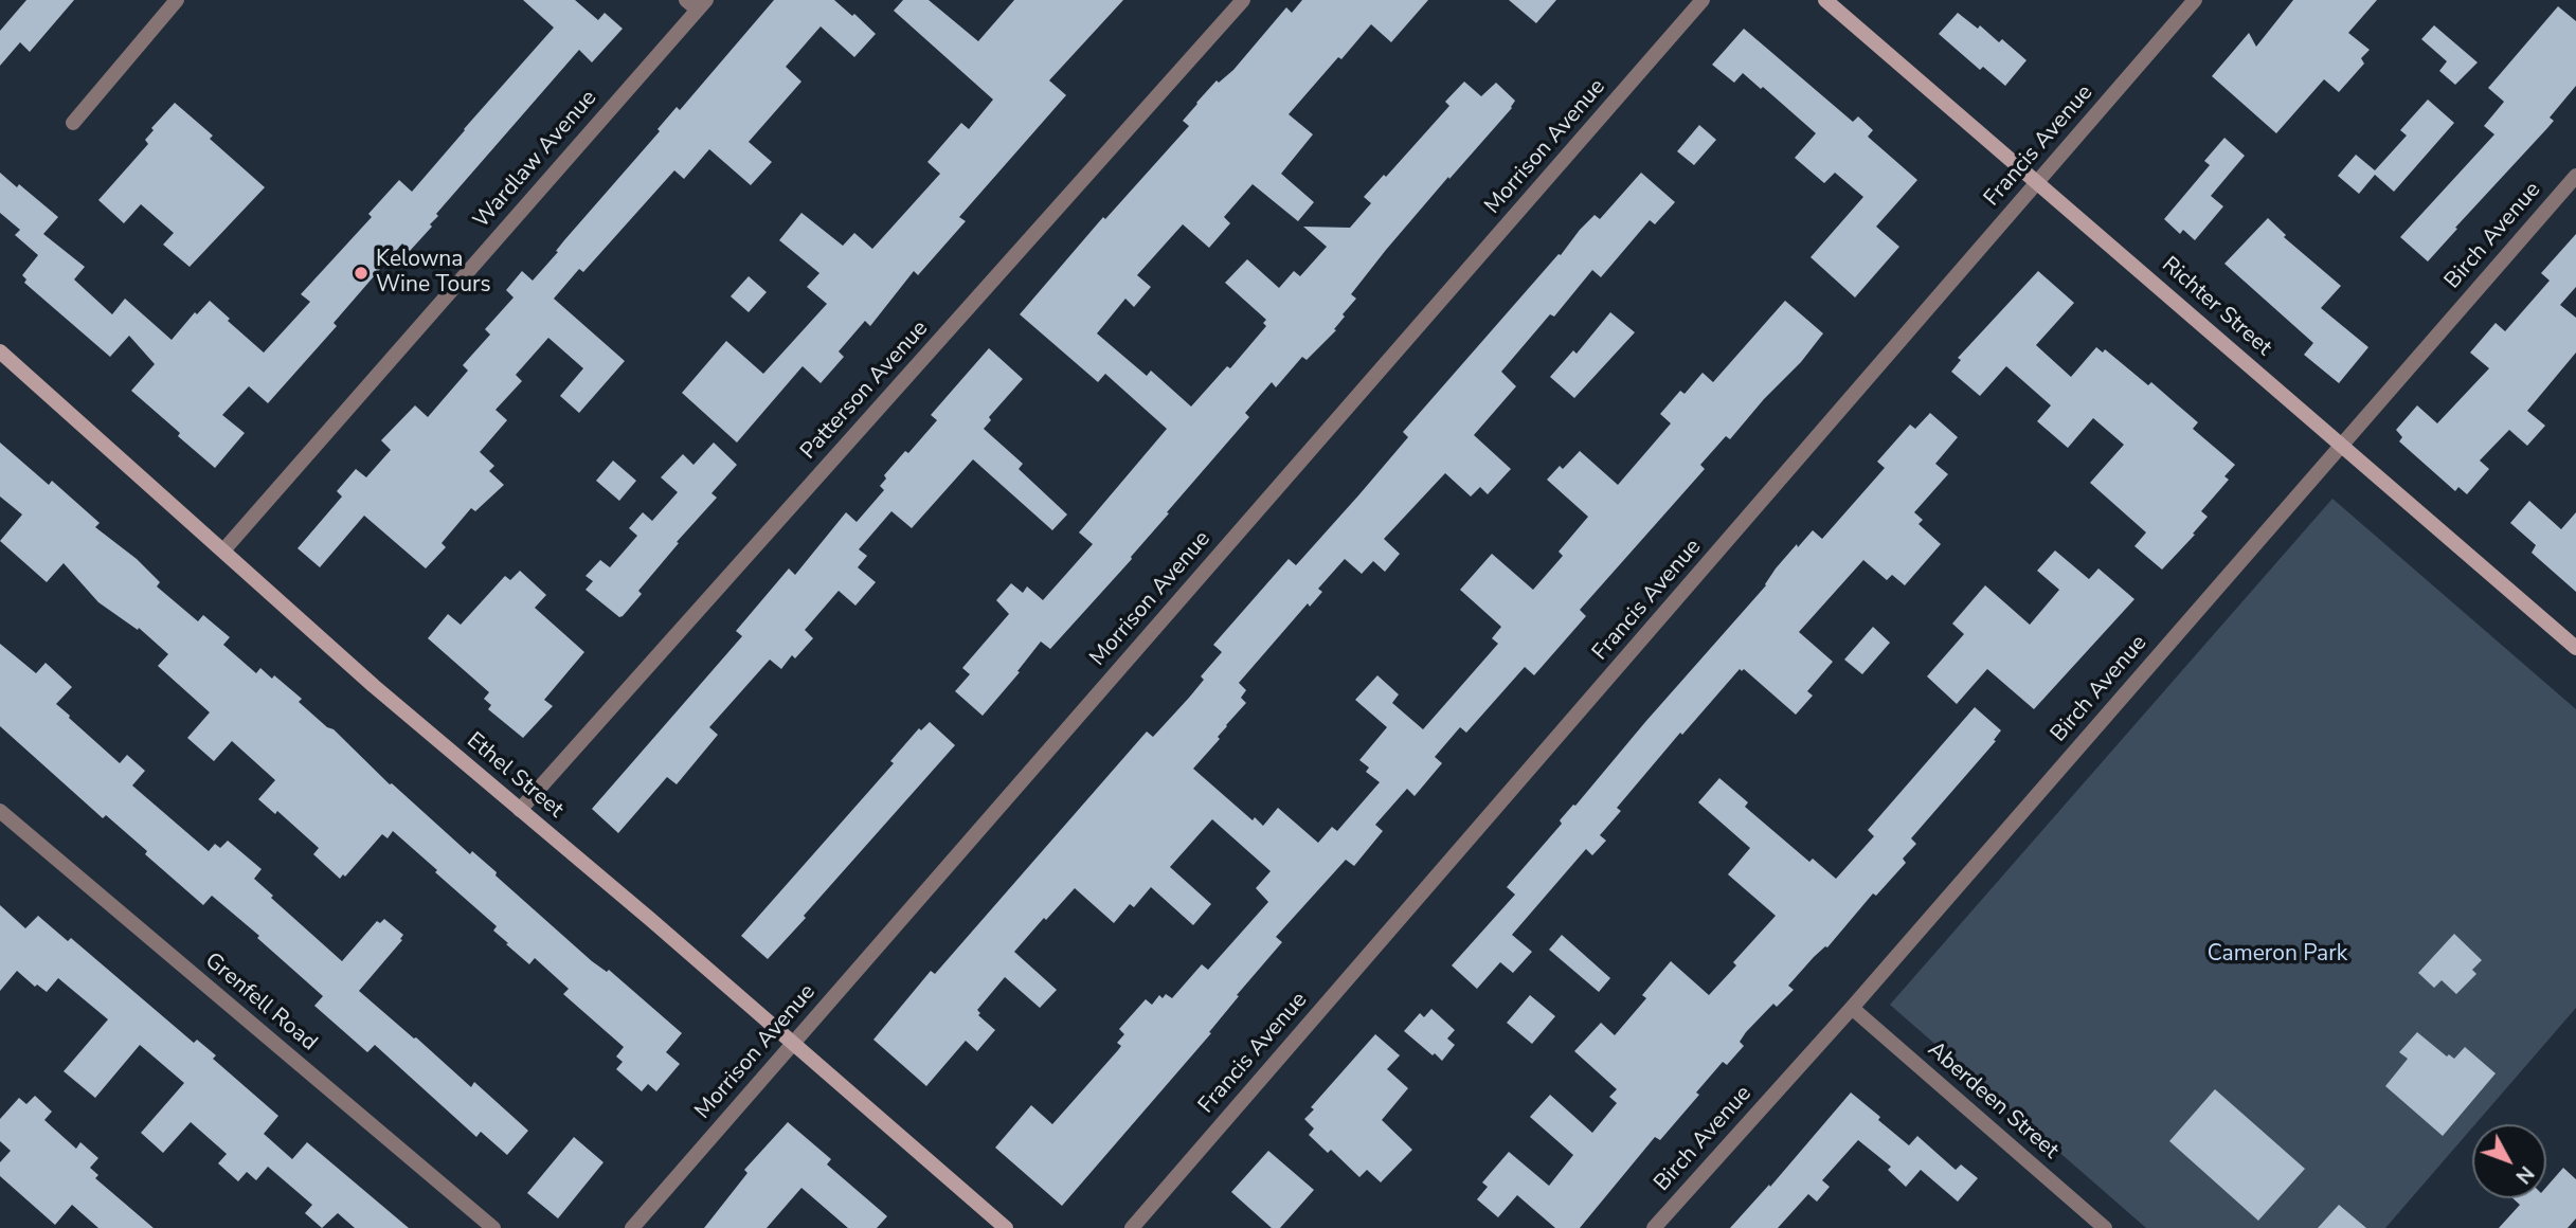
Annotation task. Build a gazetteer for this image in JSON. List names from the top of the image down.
{
  "streets": {
    "street": [
      "Francis Avenue",
      "Morrison Avenue",
      "Wardlaw Avenue",
      "Birch Avenue",
      "Richter Street",
      "Patterson Avenue",
      "Ethel Street",
      "Grenfell Road",
      "Aberdeen Street"
    ]
  },
  "crossings": [
    ["Francis Avenue", "Richter Street"],
    ["Morrison Avenue", "Ethel Street"],
    ["Wardlaw Avenue", "Ethel Street"],
    ["Birch Avenue", "Richter Street"],
    ["Birch Avenue", "Aberdeen Street"],
    ["Patterson Avenue", "Ethel Street"]
  ],
  "parks": ["Cameron Park"],
  "places": ["Kelowna Wine Tours"],
  "north": "bottom right"
}
